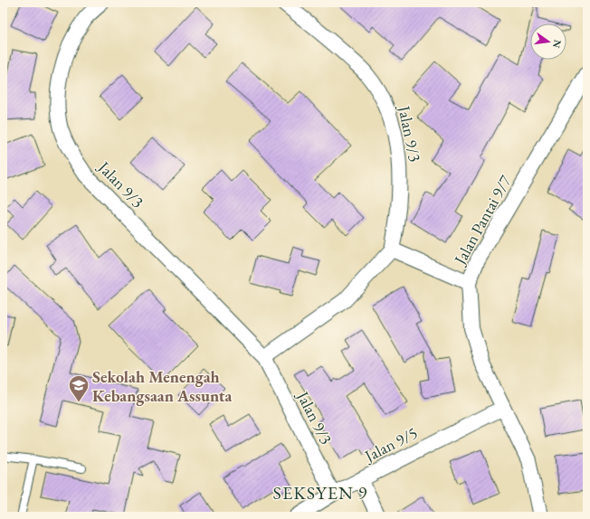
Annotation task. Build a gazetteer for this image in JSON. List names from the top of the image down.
{
  "streets": {
    "street": ["Jalan 9/3", "Jalan Pantai 9/7", "Jalan 9/5"]
  },
  "crossings": [
    ["Jalan 9/3", "Jalan 9/5"],
    ["Jalan Pantai 9/7", "Jalan 9/5"]
  ],
  "districts": ["SEKSYEN 9"],
  "places": {
    "school or university": ["Sekolah Menengah Kebangsaan Assunta"]
  },
  "north": "right"
}
